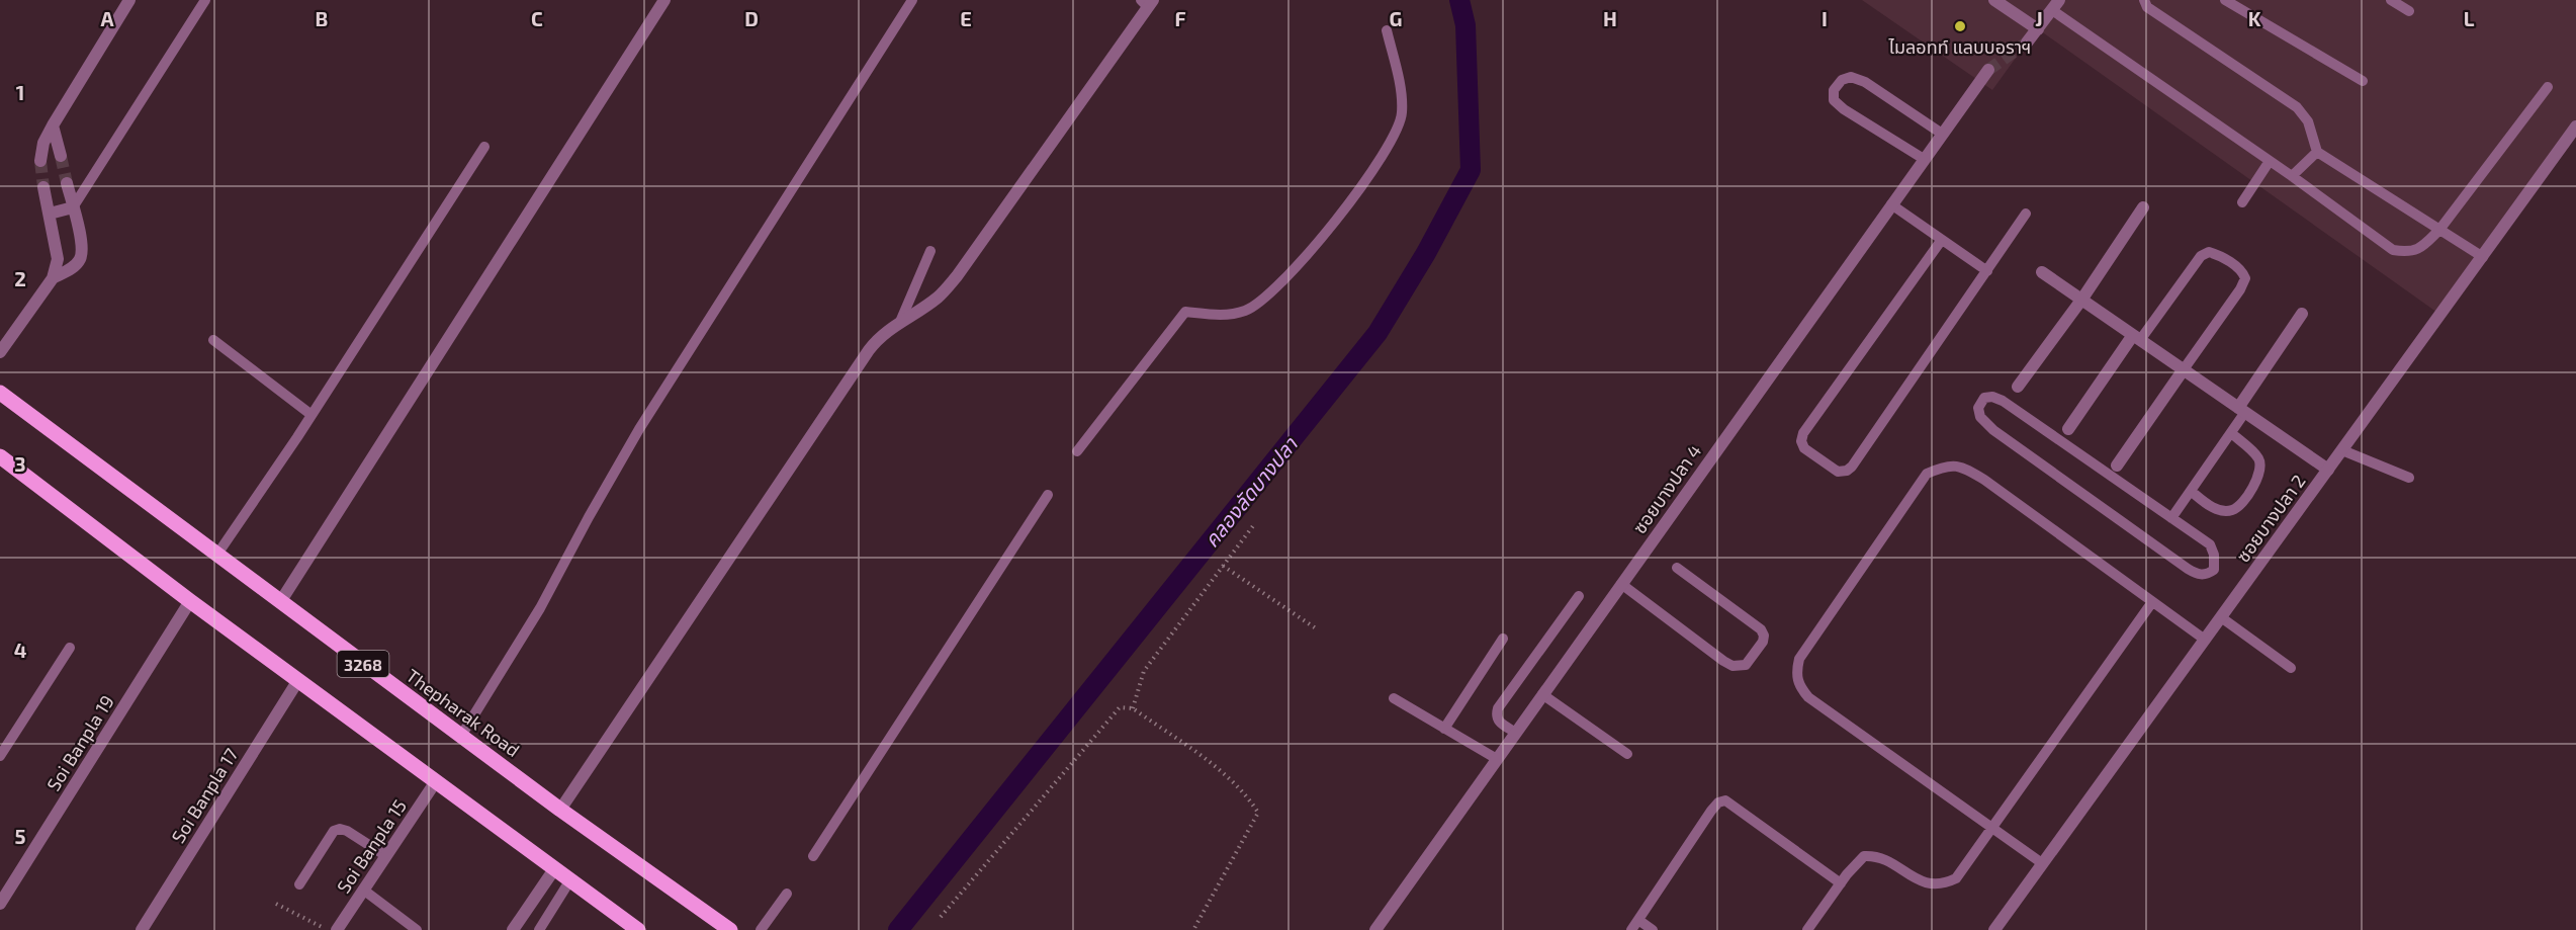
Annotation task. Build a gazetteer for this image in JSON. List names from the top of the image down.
{
  "streets": {
    "main road": ["3268", "Thepharak Road"],
    "street": [
      "ซอยบางปลา 4",
      "ซอยบางปลา 2",
      "Soi Banpla 19",
      "Soi Banpla 17",
      "Soi Banpla 15"
    ]
  },
  "crossings": [
    ["3268", "Soi Banpla 19"],
    ["3268", "Soi Banpla 17"],
    ["3268", "Soi Banpla 15"]
  ],
  "water": ["คลองลัดบางปลา"],
  "places": ["ไมลอทท์ แลบบอราฯ"],
  "grid": {
    "columns": [
      "A",
      "B",
      "C",
      "D",
      "E",
      "F",
      "G",
      "H",
      "I",
      "J",
      "K",
      "L"
    ],
    "rows": [
      "1",
      "2",
      "3",
      "4",
      "5"
    ]
  }
}
